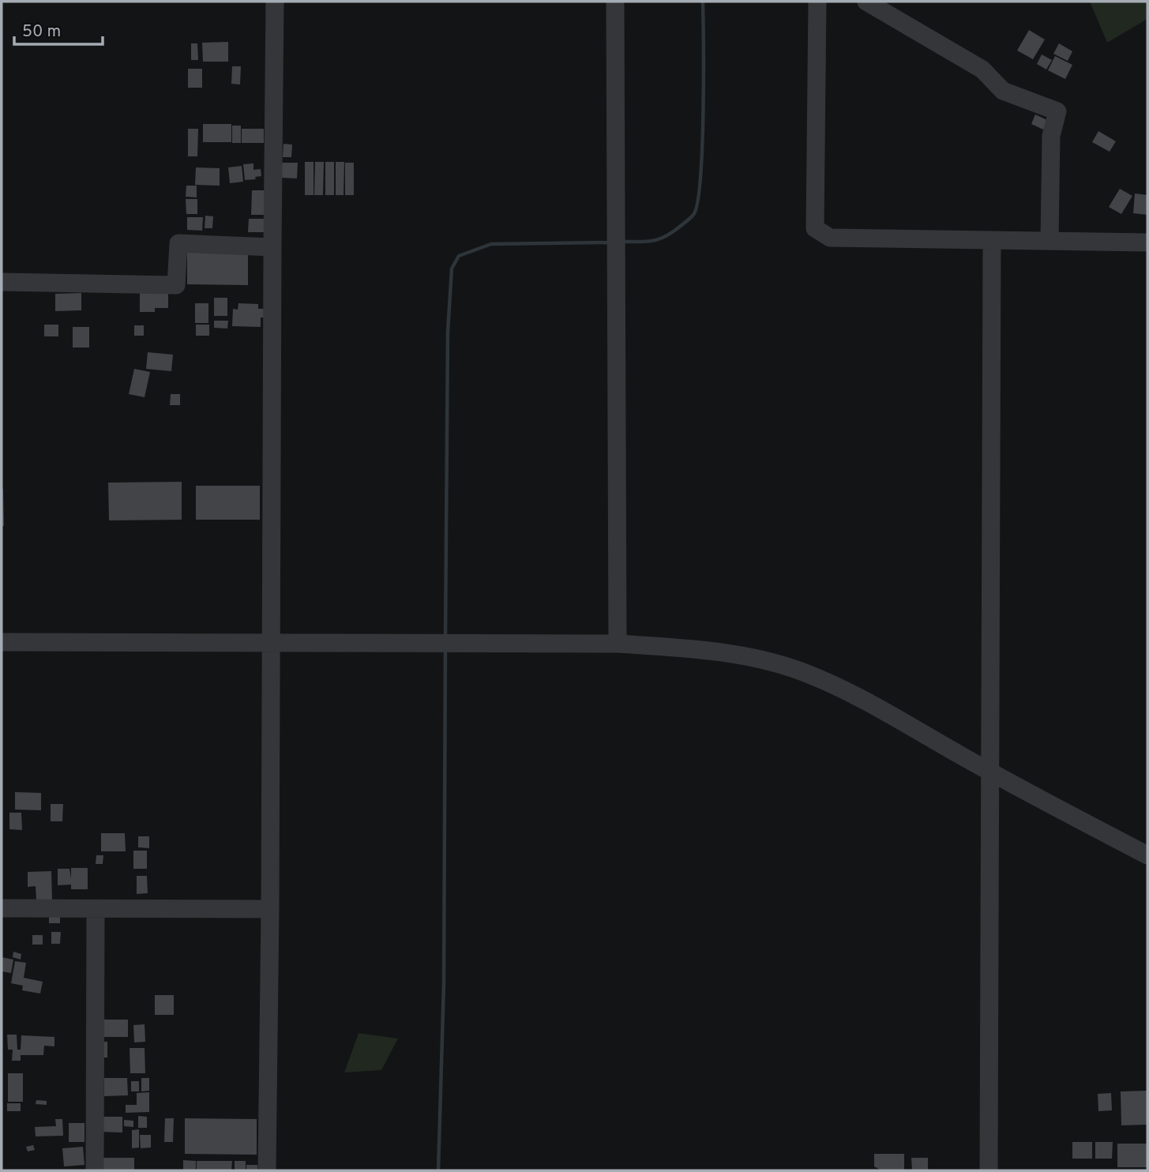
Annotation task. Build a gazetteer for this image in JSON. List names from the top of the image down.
{
  "scale_bar": "50 m"
}
